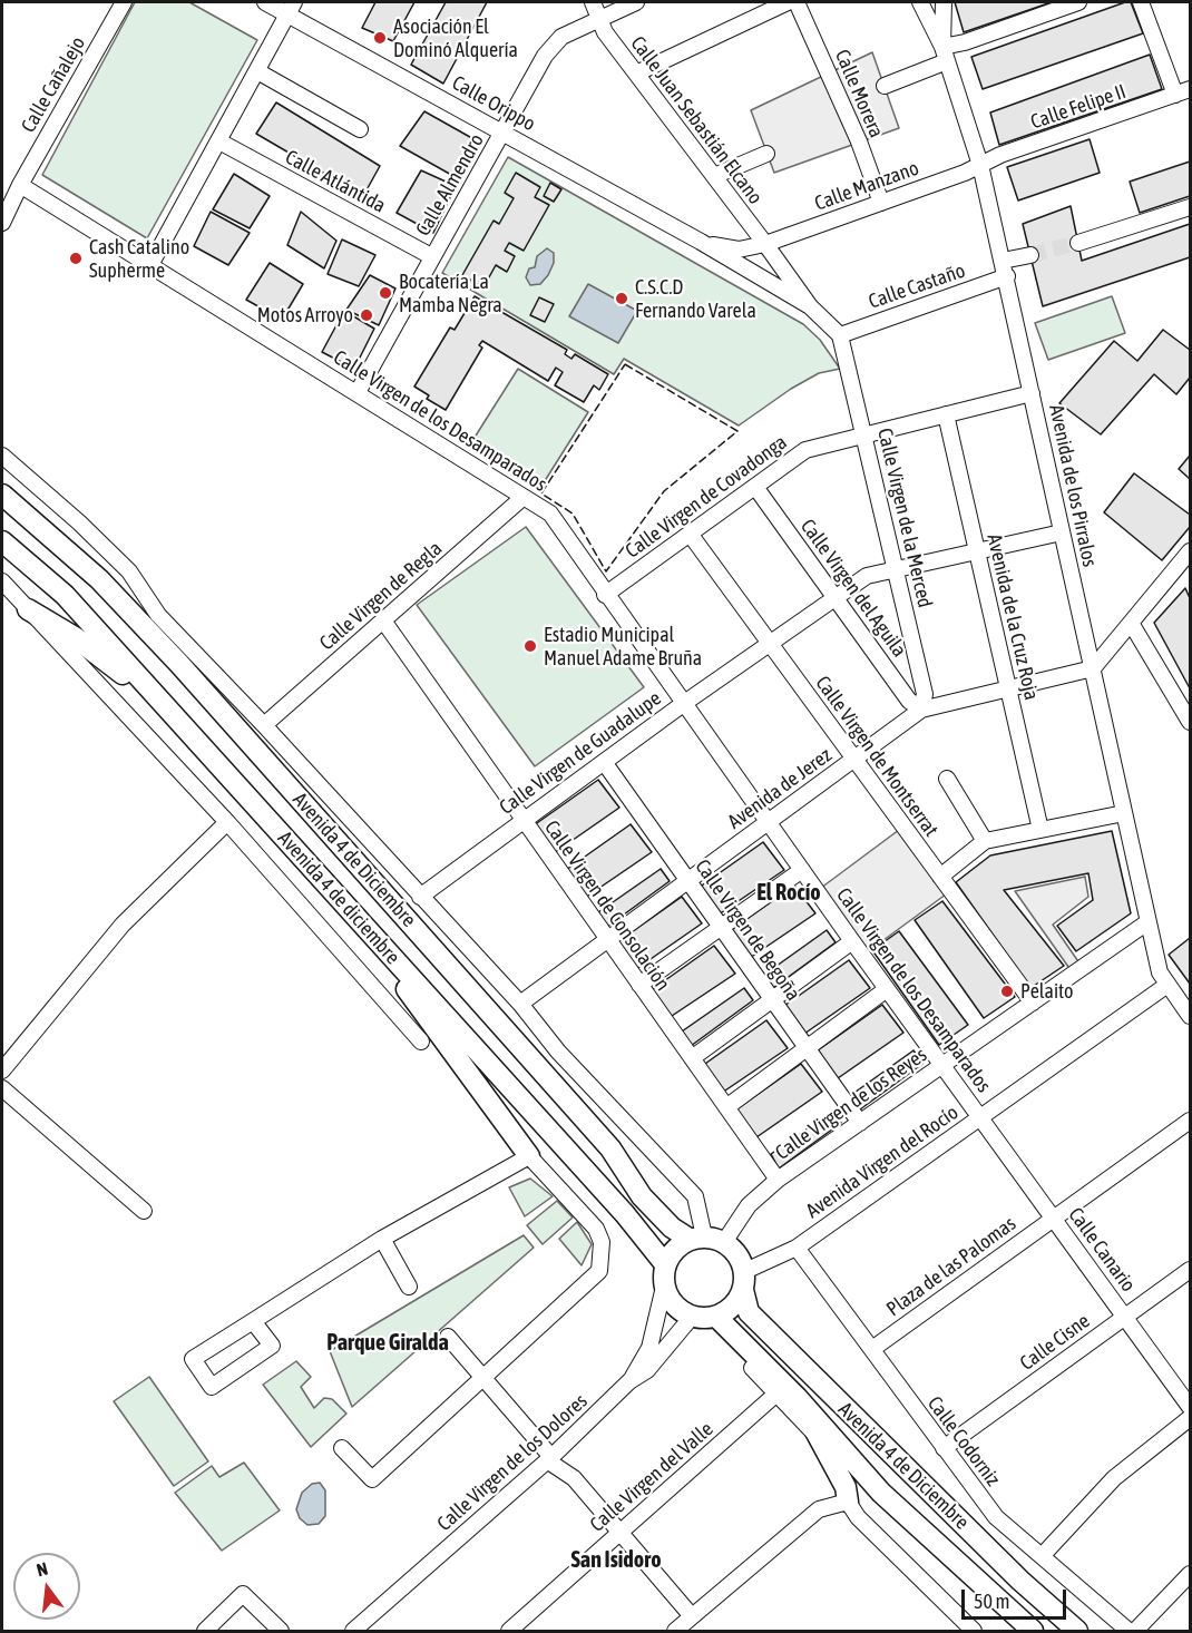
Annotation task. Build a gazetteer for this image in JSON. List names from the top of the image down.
{
  "streets": {
    "main road": ["Avenida 4 de Diciembre", "Avenida 4 de diciembre"],
    "street": [
      "Calle Cañalejo",
      "Calle Morera",
      "Calle Orippo",
      "Calle Felipe II",
      "Calle Juan Sebastián Elcano",
      "Calle Atlántida",
      "Calle Almendro",
      "Calle Manzano",
      "Calle Castaño",
      "Calle Virgen de los Desamparados",
      "Avenida de los Pirralos",
      "Calle Virgen de Covadonga",
      "Calle Virgen de la Merced",
      "Calle Virgen del Aguila",
      "Calle Virgen de Regla",
      "Avenida de la Cruz Roja",
      "Calle Virgen de Guadalupe",
      "Calle Virgen de Montserrat",
      "Avenida de Jerez",
      "Calle Virgen de Consolación",
      "Calle Virgen de Begoña",
      "Calle Virgen de los Reyes",
      "Avenida Virgen del Rocío",
      "Calle Canario",
      "Plaza de las Palomas",
      "Calle Cisne",
      "Calle Codorniz",
      "Calle Virgen de los Dolores",
      "Calle Virgen del Valle"
    ]
  },
  "crossings": [
    ["Calle Cañalejo", "Calle Virgen de los Desamparados"],
    ["Calle Morera", "Calle Manzano"],
    ["Calle Orippo", "Calle Almendro"],
    ["Calle Orippo", "Calle Manzano"],
    ["Calle Felipe II", "Calle Manzano"],
    ["Calle Felipe II", "Avenida de los Pirralos"],
    ["Calle Juan Sebastián Elcano", "Calle Almendro"],
    ["Calle Juan Sebastián Elcano", "Calle Manzano"],
    ["Calle Atlántida", "Calle Almendro"],
    ["Calle Almendro", "Calle Virgen de los Desamparados"],
    ["Calle Manzano", "Avenida de los Pirralos"],
    ["Calle Castaño", "Avenida de los Pirralos"],
    ["Calle Castaño", "Calle Virgen de la Merced"],
    ["Calle Virgen de los Desamparados", "Calle Virgen de Covadonga"],
    ["Calle Virgen de los Desamparados", "Calle Virgen de Regla"],
    ["Calle Virgen de los Desamparados", "Calle Virgen de Guadalupe"],
    ["Calle Virgen de los Desamparados", "Avenida de Jerez"],
    ["Calle Virgen de los Desamparados", "Calle Virgen de los Reyes"],
    ["Calle Virgen de los Desamparados", "Avenida Virgen del Rocío"],
    ["Calle Virgen de los Desamparados", "Calle Canario"],
    ["Avenida de los Pirralos", "Calle Virgen de Covadonga"],
    ["Avenida de los Pirralos", "Calle Virgen de Guadalupe"],
    ["Avenida de los Pirralos", "Avenida de Jerez"],
    ["Avenida de los Pirralos", "Calle Virgen de los Reyes"],
    ["Avenida de los Pirralos", "Avenida Virgen del Rocío"],
    ["Calle Virgen de Covadonga", "Calle Virgen de la Merced"],
    ["Calle Virgen de Covadonga", "Calle Virgen del Aguila"],
    ["Calle Virgen de Covadonga", "Avenida de la Cruz Roja"],
    ["Calle Virgen de Covadonga", "Calle Virgen de Montserrat"],
    ["Calle Virgen de la Merced", "Calle Virgen del Aguila"],
    ["Calle Virgen de la Merced", "Calle Virgen de Guadalupe"],
    ["Calle Virgen de la Merced", "Avenida de Jerez"],
    ["Calle Virgen del Aguila", "Calle Virgen de Guadalupe"],
    ["Calle Virgen del Aguila", "Avenida de Jerez"],
    ["Calle Virgen de Regla", "Calle Virgen de Consolación"],
    ["Avenida de la Cruz Roja", "Calle Virgen de Guadalupe"],
    ["Avenida de la Cruz Roja", "Avenida de Jerez"],
    ["Calle Virgen de Guadalupe", "Calle Virgen de Montserrat"],
    ["Calle Virgen de Guadalupe", "Calle Virgen de Consolación"],
    ["Calle Virgen de Guadalupe", "Calle Virgen de Begoña"],
    ["Calle Virgen de Montserrat", "Avenida de Jerez"],
    ["Calle Virgen de Montserrat", "Calle Virgen de los Reyes"],
    ["Avenida de Jerez", "Calle Virgen de Consolación"],
    ["Avenida de Jerez", "Calle Virgen de Begoña"],
    ["Avenida 4 de Diciembre", "Avenida 4 de diciembre"],
    ["Avenida 4 de Diciembre", "Calle Virgen de los Reyes"],
    ["Avenida 4 de Diciembre", "Avenida Virgen del Rocío"],
    ["Avenida 4 de Diciembre", "Calle Virgen de los Dolores"],
    ["Avenida 4 de Diciembre", "Calle Virgen del Valle"],
    ["Avenida 4 de diciembre", "Calle Virgen de los Reyes"],
    ["Avenida 4 de diciembre", "Avenida Virgen del Rocío"],
    ["Avenida 4 de diciembre", "Calle Virgen de los Dolores"],
    ["Calle Virgen de Consolación", "Calle Virgen de los Reyes"],
    ["Calle Virgen de Begoña", "Calle Virgen de los Reyes"],
    ["Calle Virgen de los Reyes", "Avenida Virgen del Rocío"],
    ["Calle Virgen de los Reyes", "Calle Virgen de los Dolores"],
    ["Avenida Virgen del Rocío", "Calle Canario"],
    ["Avenida Virgen del Rocío", "Calle Codorniz"],
    ["Avenida Virgen del Rocío", "Calle Virgen de los Dolores"],
    ["Calle Canario", "Plaza de las Palomas"],
    ["Calle Canario", "Calle Cisne"],
    ["Plaza de las Palomas", "Calle Codorniz"],
    ["Calle Cisne", "Calle Codorniz"]
  ],
  "districts": ["El Rocío", "Parque Giralda", "San Isidoro"],
  "places": [
    "Asociación El Dominó Alquería",
    "Cash Catalino Supherme",
    "Bocatería La Mamba Negra",
    "C.S.C.D Fernando Varela",
    "Motos Arroyo",
    "Estadio Municipal Manuel Adame Bruña",
    "Pelaito"
  ],
  "scale_bar": "50 m",
  "north": "top"
}
